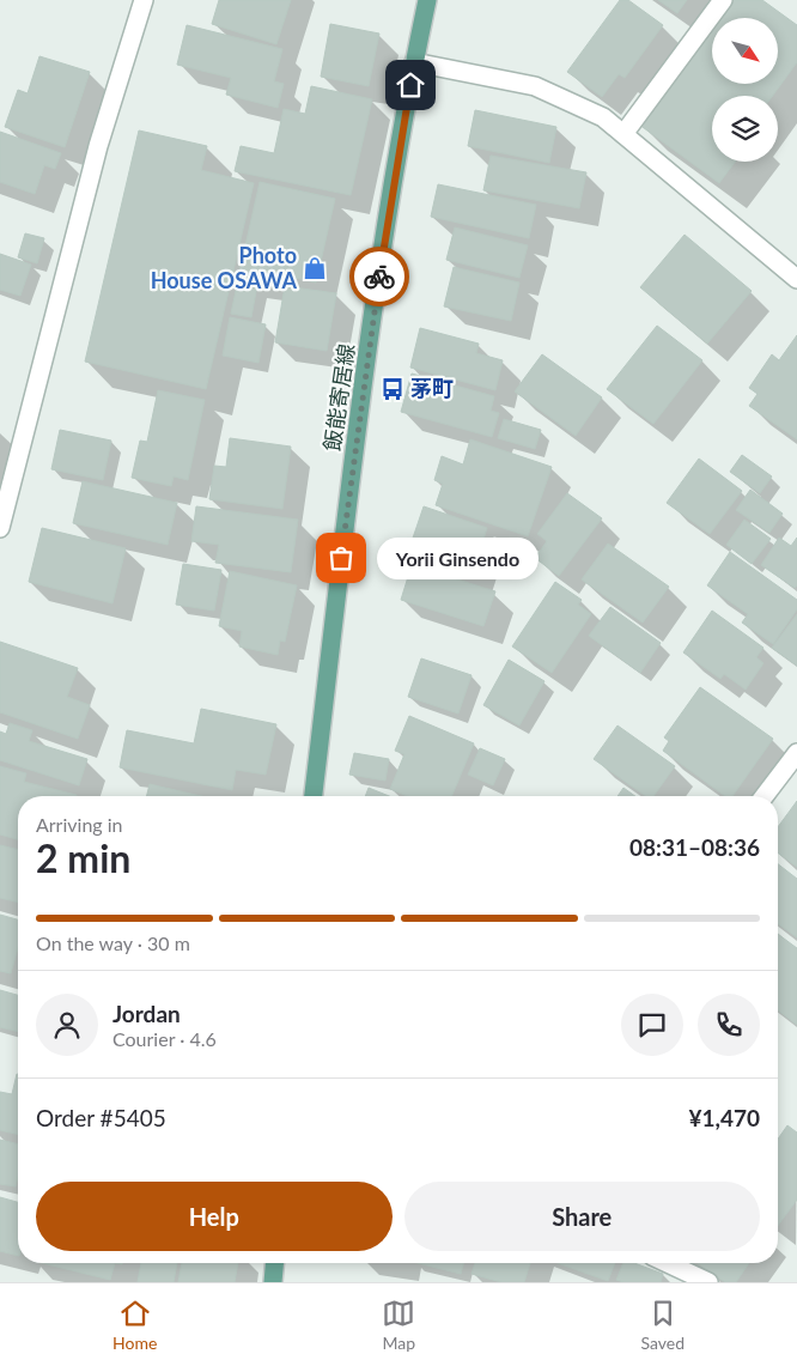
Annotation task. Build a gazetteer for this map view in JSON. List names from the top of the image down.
{
  "streets": {
    "main road": ["飯能寄居線"]
  },
  "places": {
    "shop": ["Photo House OSAWA"],
    "bus stop": ["茅町"],
    "other": ["Yorii Ginsendo"]
  },
  "north": "bottom right",
  "page": {
    "bubble": "Yorii Ginsendo",
    "heading": ["2 min", "Arriving in", "08:31–08:36"],
    "panel": [
      "Jordan",
      "Courier · 4.6",
      "Order #5405",
      "¥1,470"
    ],
    "bar": "On the way · 30 m",
    "buttons": ["Help", "Share"],
    "tabs": ["Home", "Map", "Saved"]
  }
}
